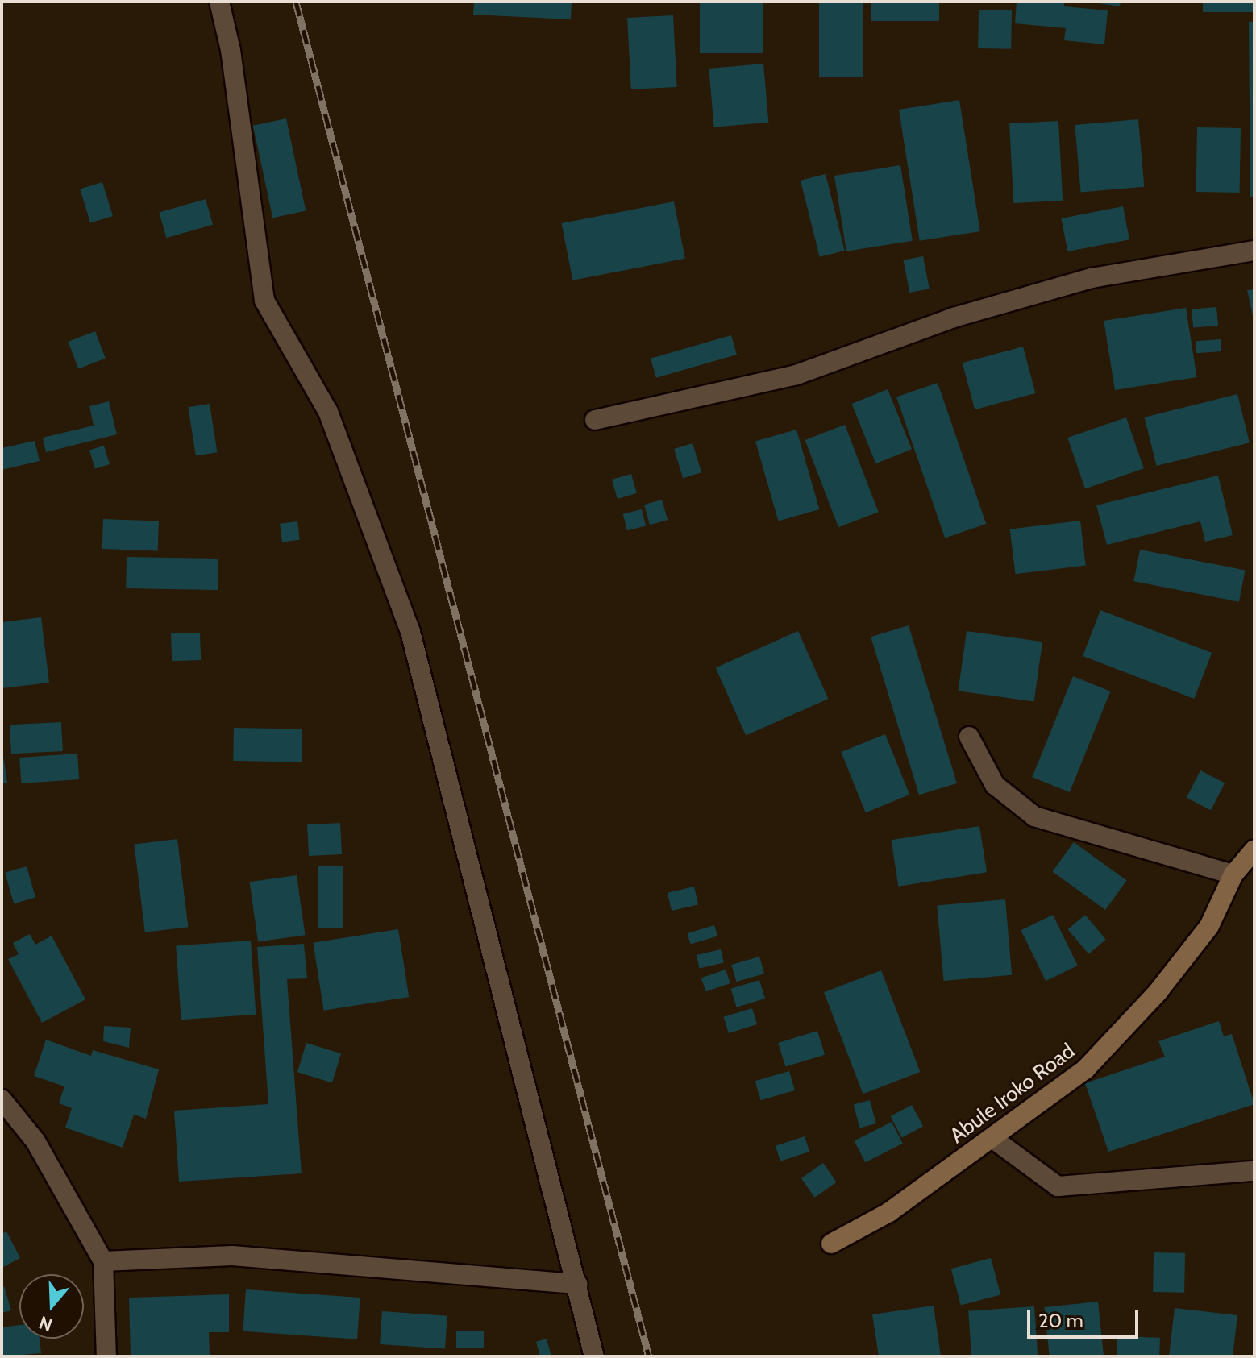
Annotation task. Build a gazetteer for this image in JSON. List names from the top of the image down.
{
  "streets": {
    "street": ["Abule Iroko Road"]
  },
  "scale_bar": "20 m",
  "north": "bottom"
}
